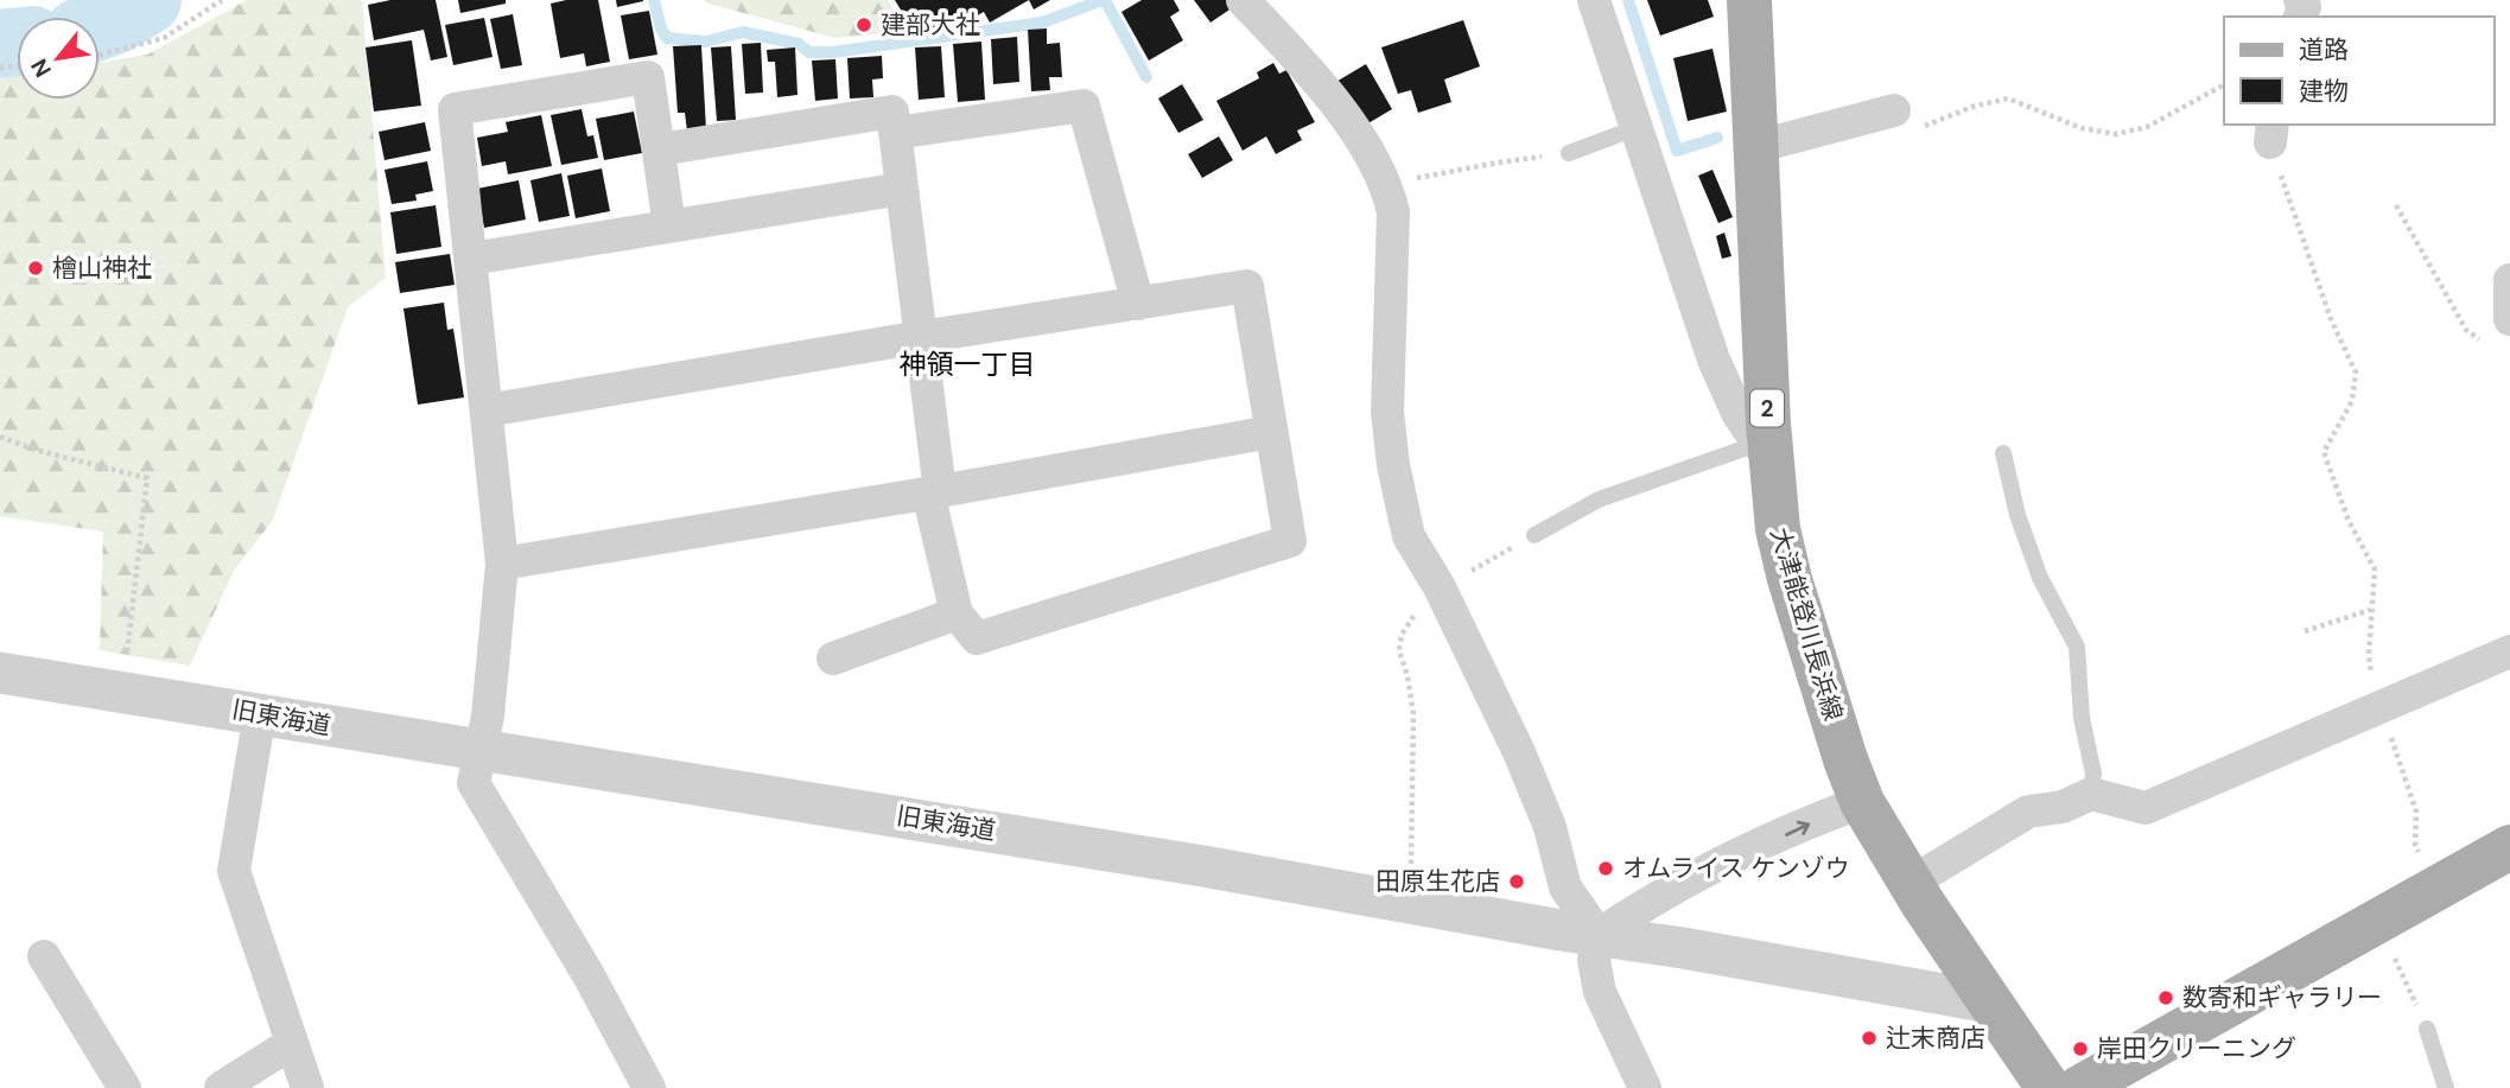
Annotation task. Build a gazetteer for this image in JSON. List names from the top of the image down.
{
  "streets": {
    "main road": ["2", "大津能登川長浜線"],
    "street": ["旧東海道"]
  },
  "crossings": [
    ["大津能登川長浜線", "旧東海道"]
  ],
  "districts": ["神領一丁目"],
  "places": [
    "建部大社",
    "檜山神社",
    "オムライス ケンゾウ",
    "田原生花店",
    "数寄和ギャラリー",
    "辻末商店",
    "岸田クリーニング"
  ],
  "legend": ["道路", "建物"],
  "north": "bottom left"
}
